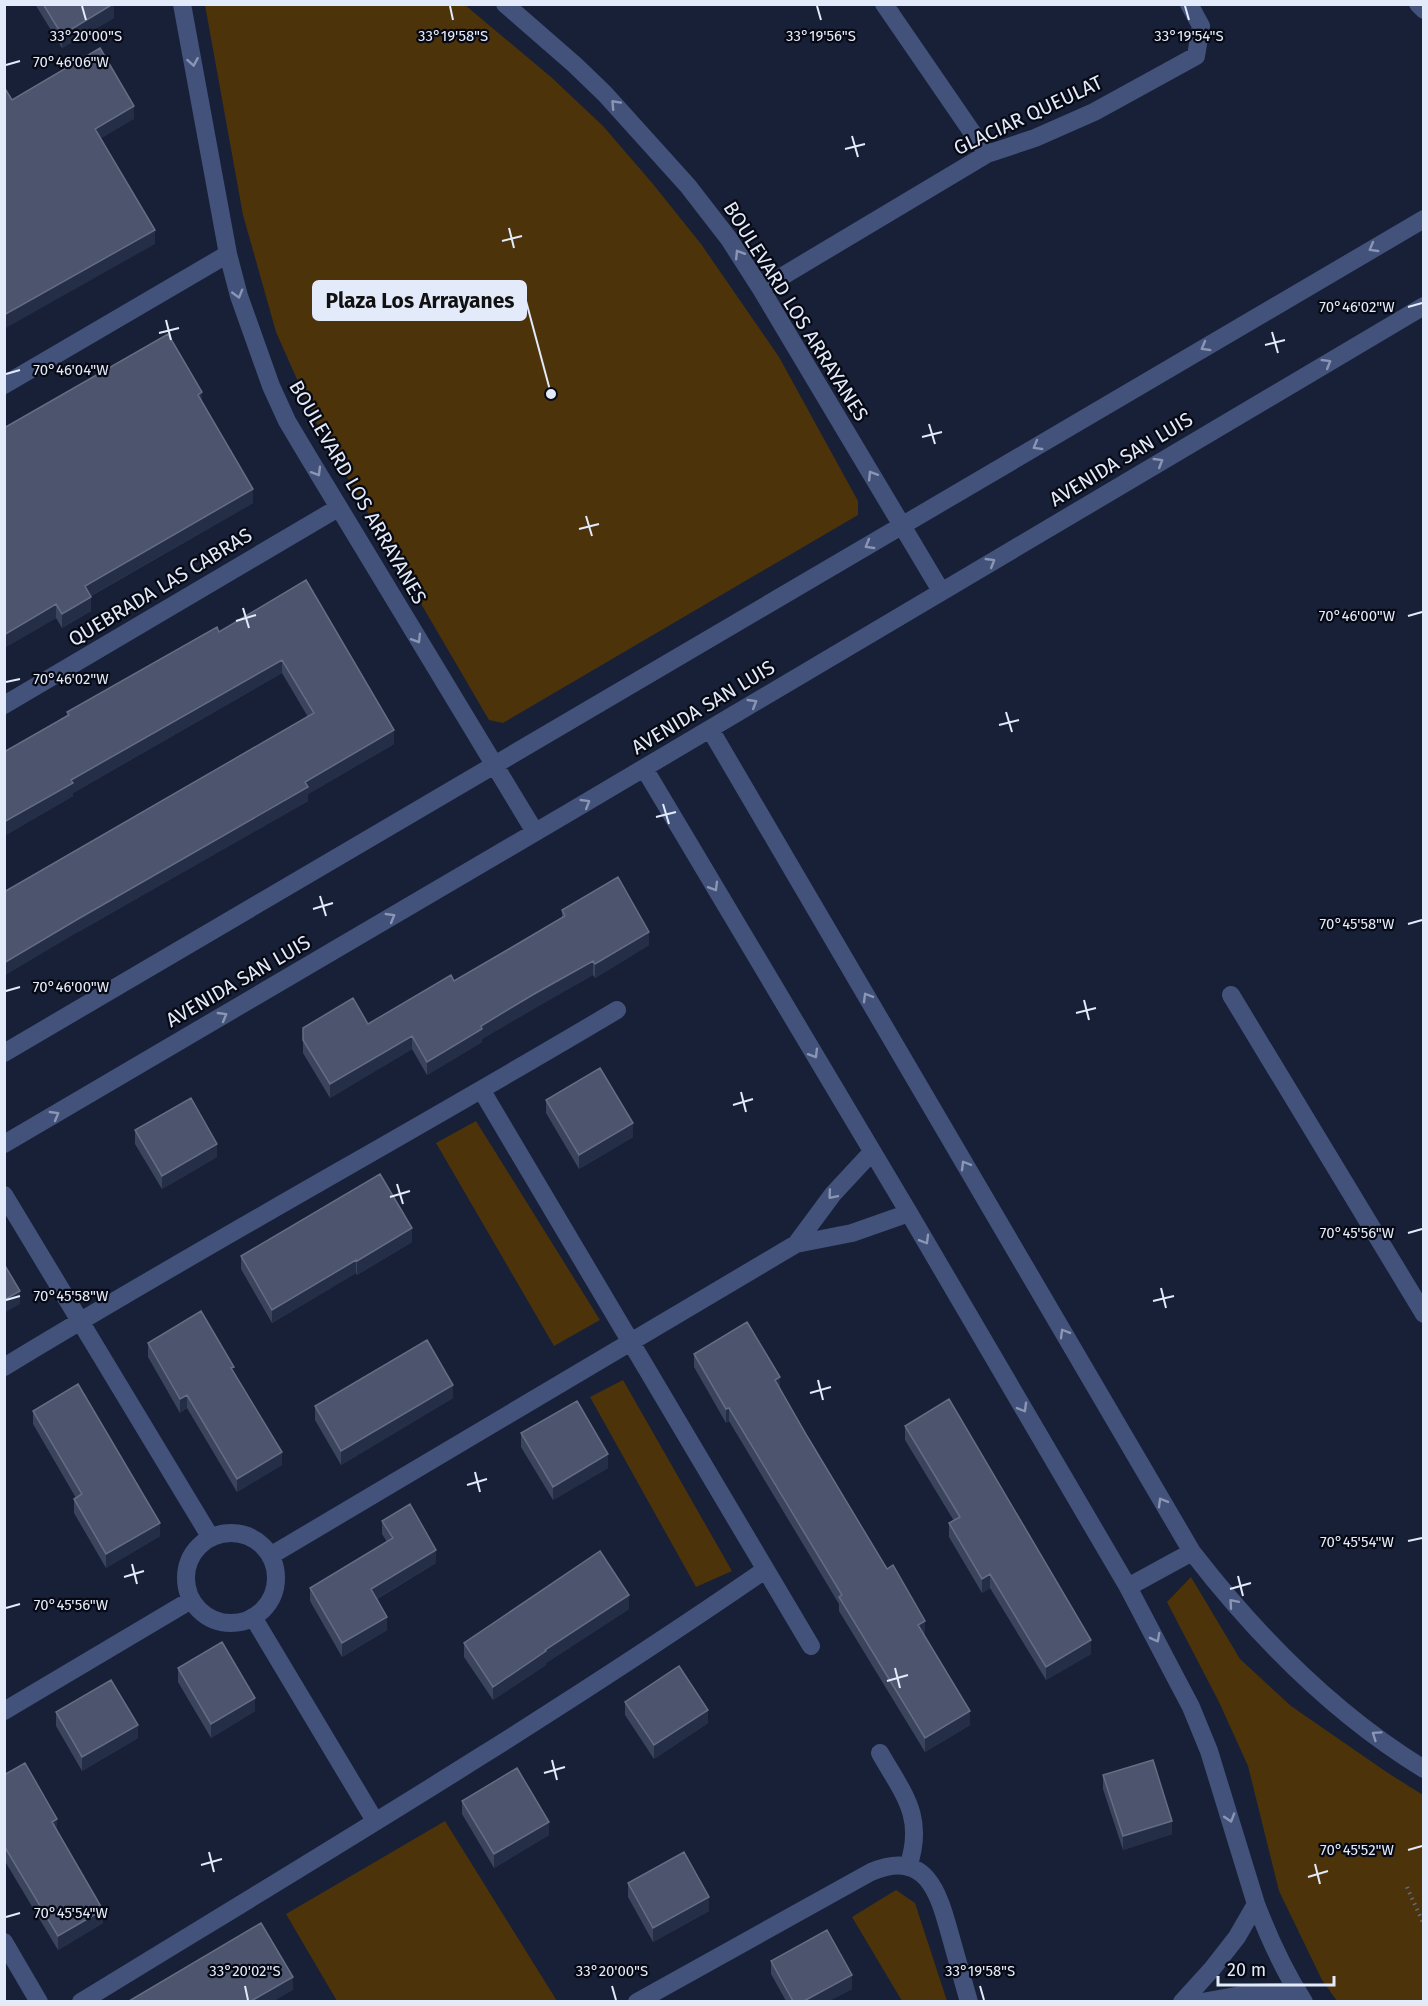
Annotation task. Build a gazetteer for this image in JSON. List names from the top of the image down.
{
  "streets": {
    "street": [
      "GLACIAR QUEULAT",
      "BOULEVARD LOS ARRAYANES",
      "AVENIDA SAN LUIS",
      "QUEBRADA LAS CABRAS"
    ]
  },
  "crossings": [
    ["GLACIAR QUEULAT", "BOULEVARD LOS ARRAYANES"],
    ["BOULEVARD LOS ARRAYANES", "AVENIDA SAN LUIS"],
    ["BOULEVARD LOS ARRAYANES", "QUEBRADA LAS CABRAS"]
  ],
  "places": ["Plaza Los Arrayanes"],
  "scale_bar": "20 m",
  "coordinates": [
    "33°20'00\"S",
    "33°19'58\"S",
    "33°19'56\"S",
    "33°19'54\"S",
    "70°46'06\"W",
    "70°46'02\"W",
    "70°46'04\"W",
    "70°46'00\"W",
    "70°45'58\"W",
    "70°45'56\"W",
    "70°45'54\"W",
    "70°45'52\"W",
    "33°20'02\"S"
  ]
}
